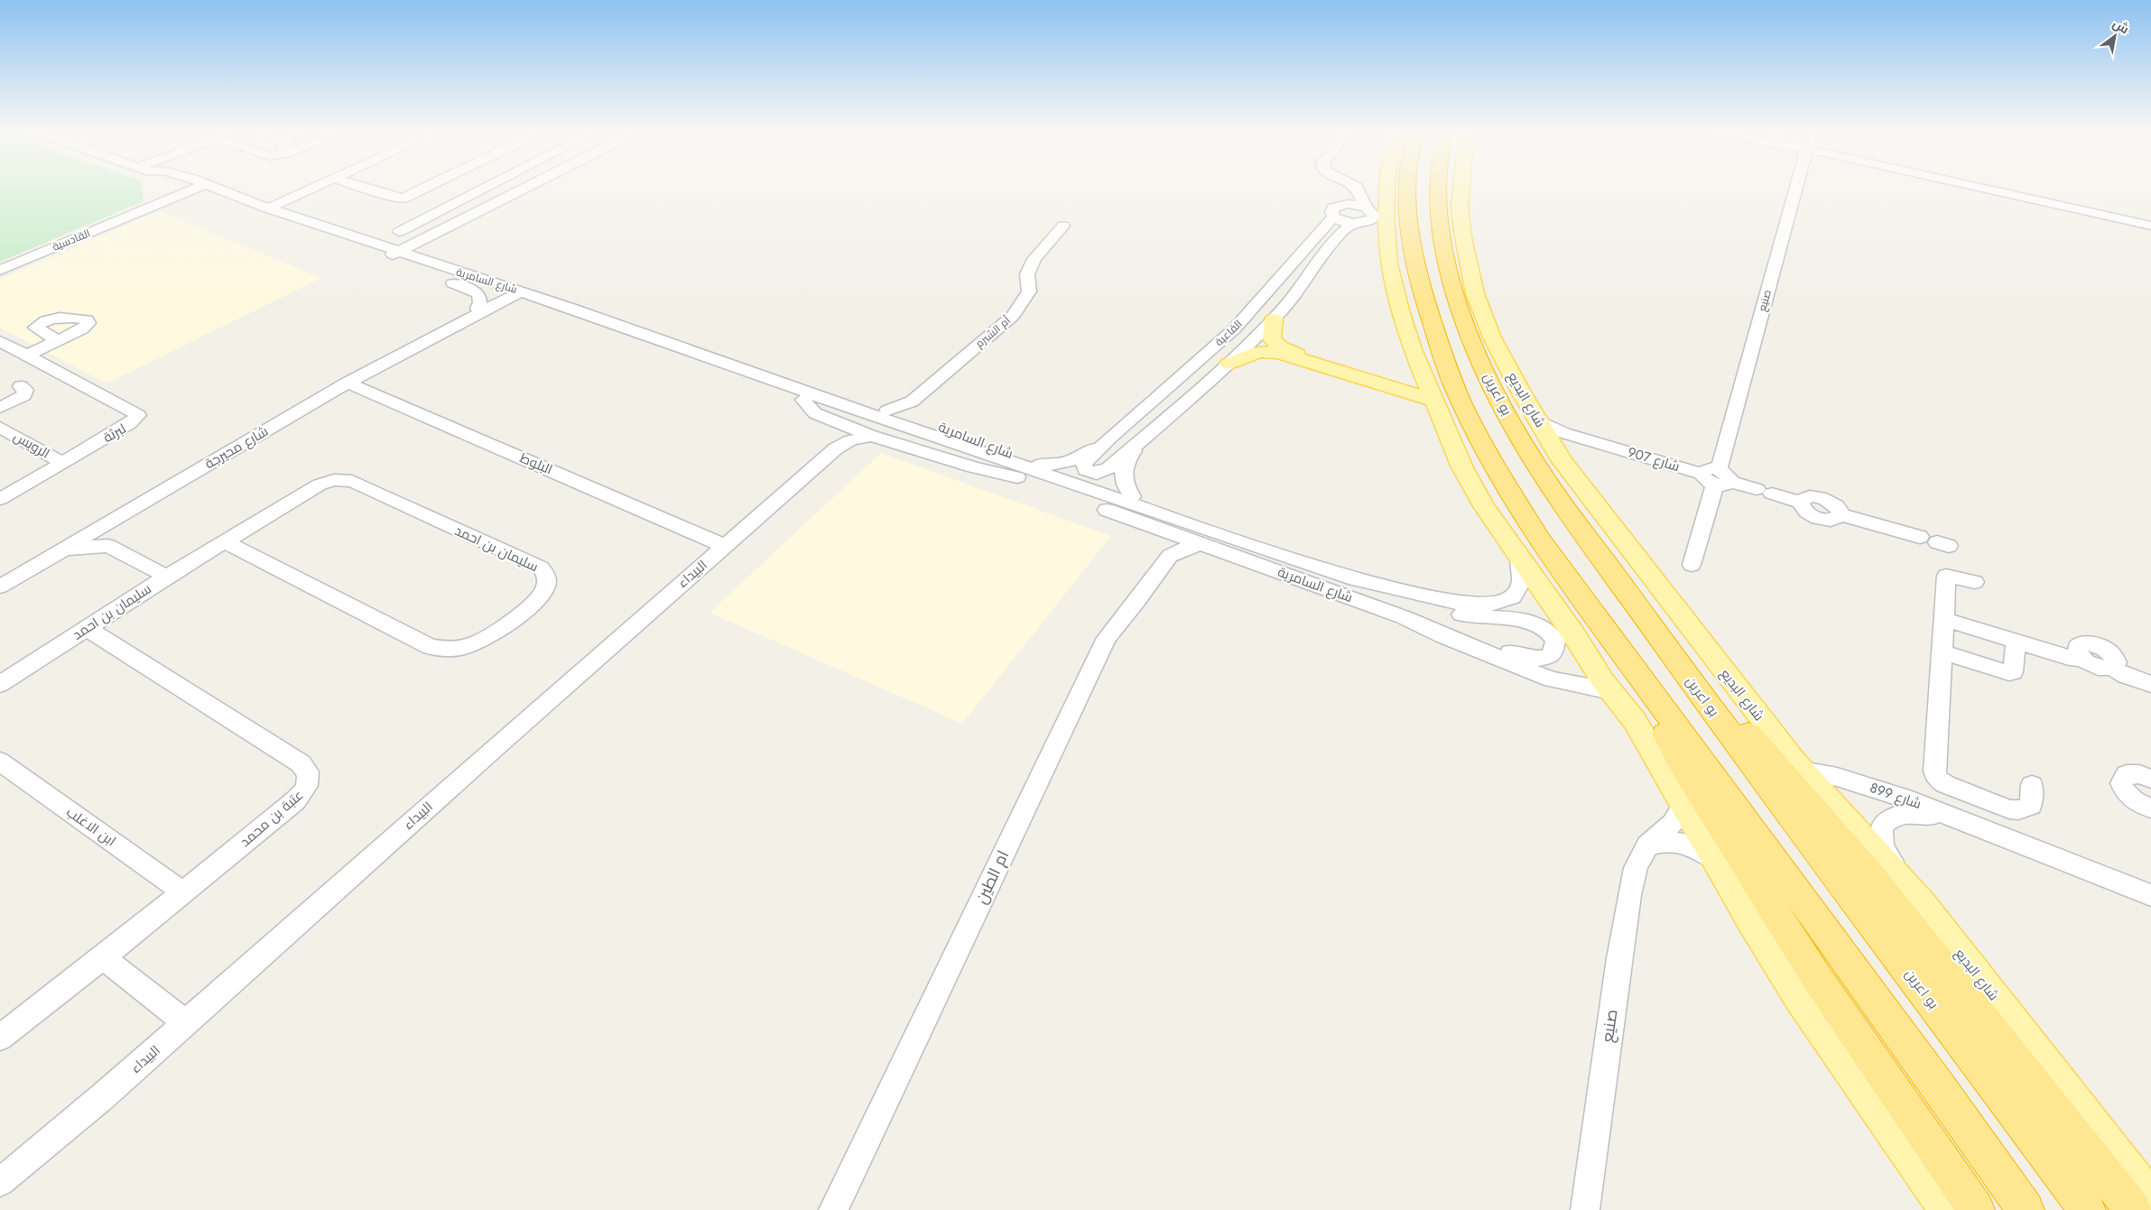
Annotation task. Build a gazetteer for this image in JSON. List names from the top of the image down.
{
  "streets": {
    "highway": ["بو اعرين"],
    "main road": ["شارع البديع"],
    "street": [
      "القادسية",
      "شارع السامرية",
      "صنيع",
      "أم الشبرم",
      "القاعية",
      "لبرثة",
      "الرويس",
      "شارع محيرجة",
      "شارع 907",
      "البلوط",
      "سليمان بن احمد",
      "البيداء",
      "شارع 899",
      "عتبة بن محمد",
      "ابن الاغلب",
      "ام الطين"
    ]
  },
  "crossings": [
    ["شارع السامرية", "أم الشبرم"],
    ["شارع السامرية", "القاعية"],
    ["شارع السامرية", "شارع محيرجة"],
    ["شارع السامرية", "البيداء"],
    ["صنيع", "شارع 907"],
    ["شارع البديع", "شارع 907"],
    ["شارع البديع", "شارع 899"],
    ["لبرثة", "الرويس"],
    ["شارع محيرجة", "البلوط"],
    ["شارع محيرجة", "سليمان بن احمد"],
    ["البلوط", "البيداء"],
    ["سليمان بن احمد", "عتبة بن محمد"],
    ["عتبة بن محمد", "ابن الاغلب"]
  ],
  "north": "top right"
}
